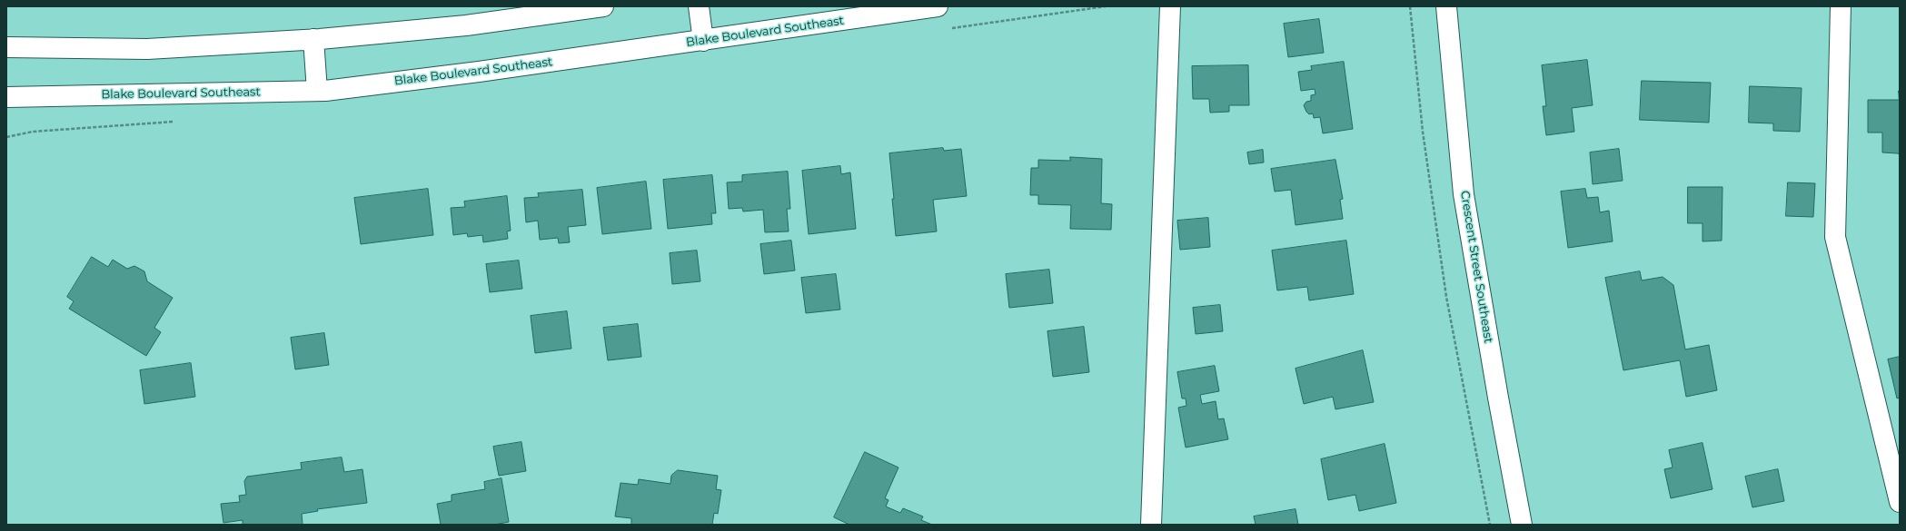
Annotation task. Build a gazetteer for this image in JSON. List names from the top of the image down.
{
  "streets": {
    "street": ["Blake Boulevard Southeast", "Crescent Street Southeast"]
  }
}
